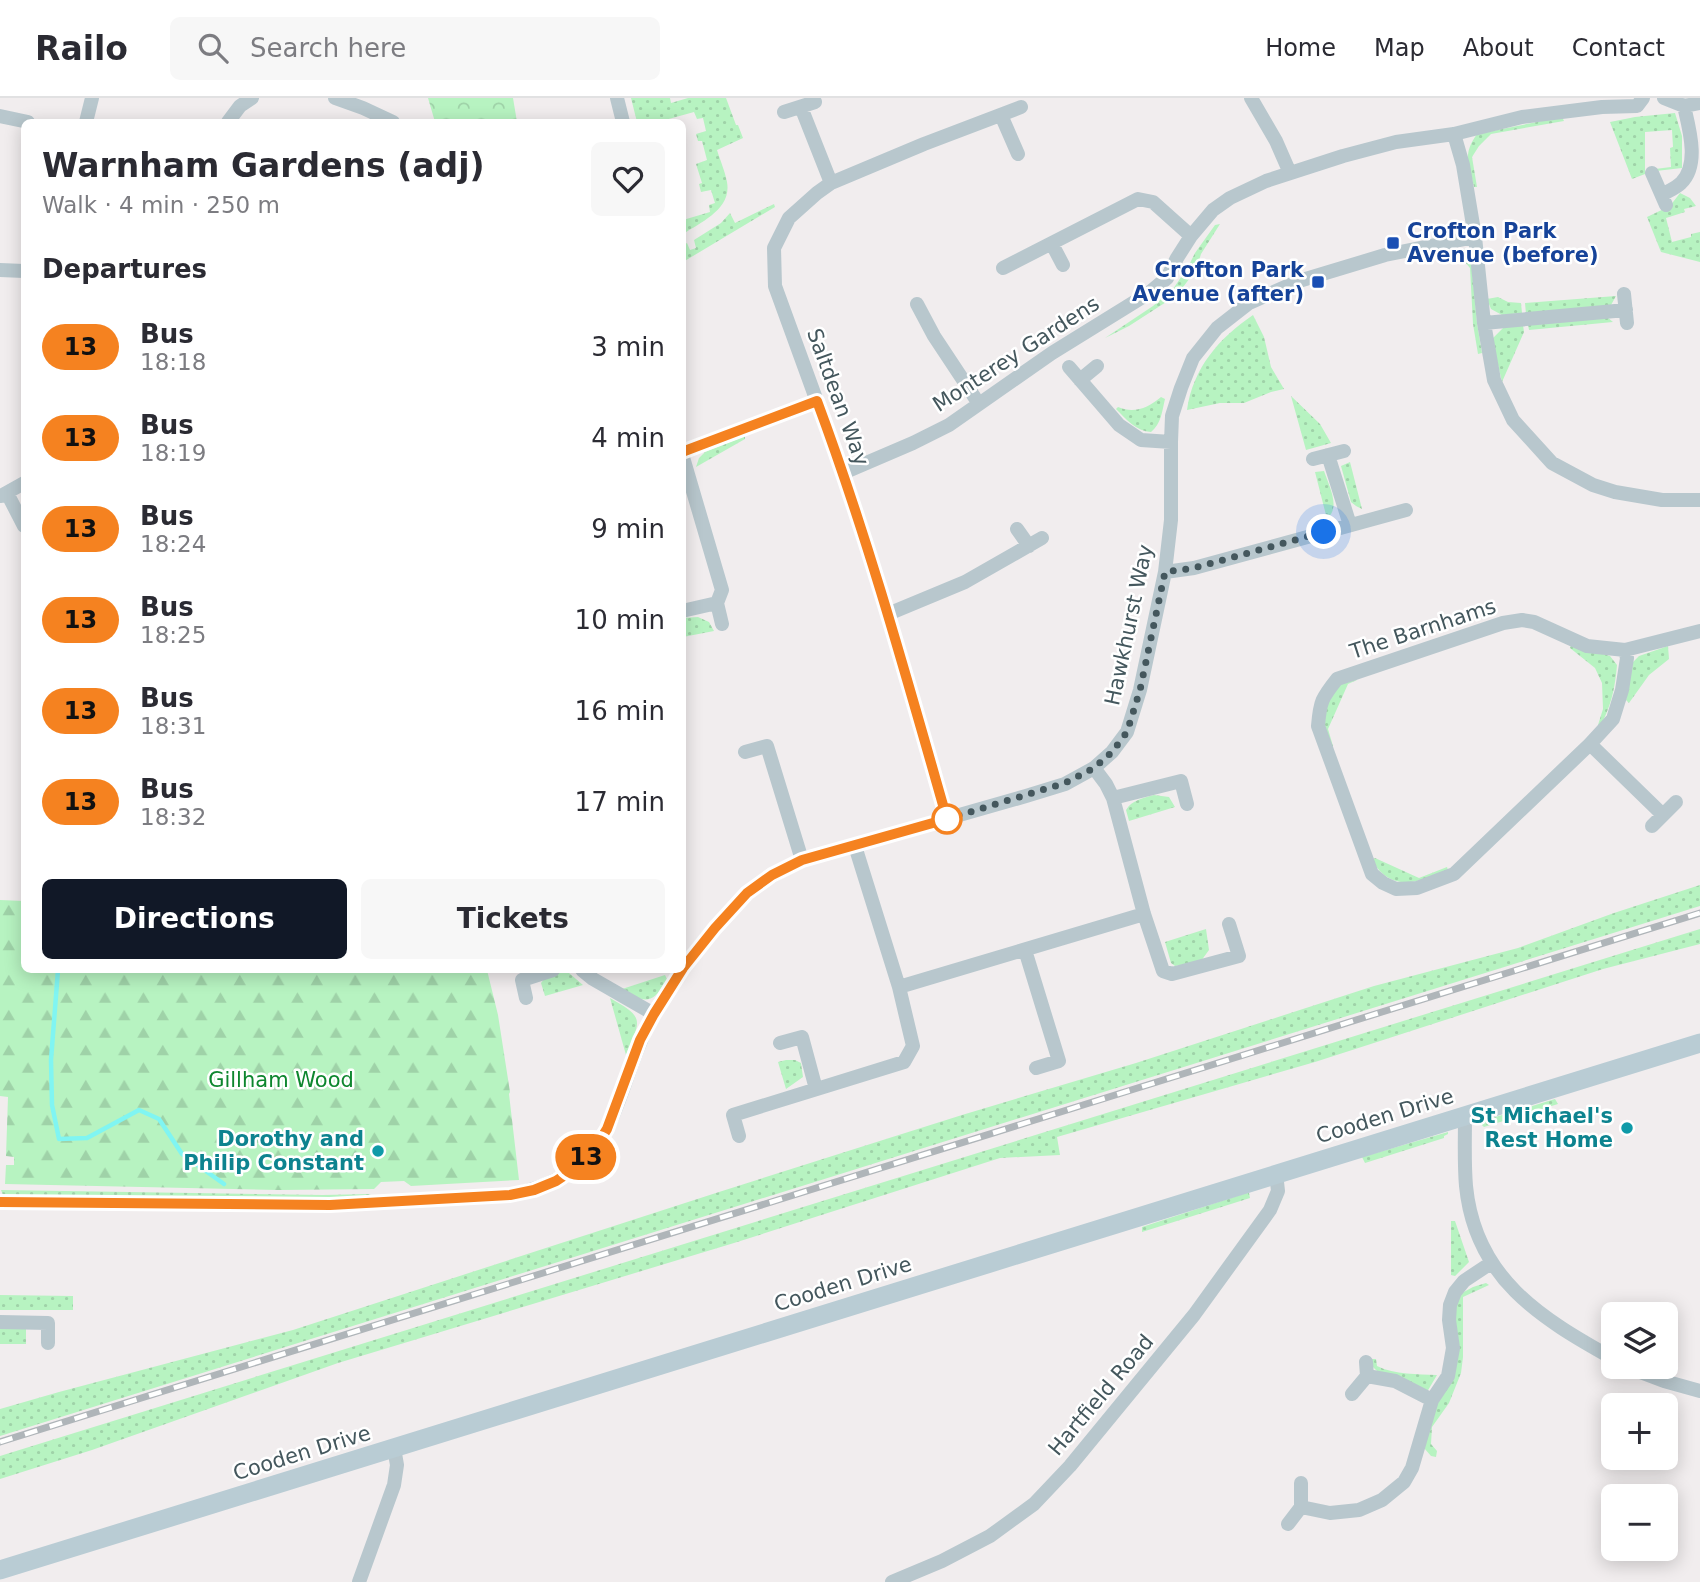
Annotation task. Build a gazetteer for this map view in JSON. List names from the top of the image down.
{
  "streets": {
    "main road": ["Cooden Drive"],
    "street": [
      "Monterey Gardens",
      "Saltdean Way",
      "Hawkhurst Way",
      "The Barnhams",
      "Hartfield Road"
    ]
  },
  "crossings": [
    ["Monterey Gardens", "Saltdean Way"],
    ["Saltdean Way", "Hawkhurst Way"],
    ["Cooden Drive", "Hartfield Road"]
  ],
  "parks": ["Gillham Wood"],
  "places": {
    "transit": ["Crofton Park Avenue (before)", "Crofton Park Avenue (after)"],
    "other": ["St Michael's Rest Home", "Dorothy and Philip Constant"]
  },
  "lines": ["bus line 13"],
  "page": {
    "header": "Railo",
    "search": "Search here",
    "nav": [
      "Home",
      "Map",
      "About",
      "Contact"
    ],
    "on_map": "13",
    "heading": [
      ["Warnham Gardens (adj)", "Walk · 4 min · 250 m"],
      "Departures"
    ],
    "list": [
      {
        "mark": "13",
        "name": "Bus",
        "note": "18:18",
        "value": "3 min"
      },
      {
        "mark": "13",
        "name": "Bus",
        "note": "18:19",
        "value": "4 min"
      },
      {
        "mark": "13",
        "name": "Bus",
        "note": "18:24",
        "value": "9 min"
      },
      {
        "mark": "13",
        "name": "Bus",
        "note": "18:25",
        "value": "10 min"
      },
      {
        "mark": "13",
        "name": "Bus",
        "note": "18:31",
        "value": "16 min"
      },
      {
        "mark": "13",
        "name": "Bus",
        "note": "18:32",
        "value": "17 min"
      }
    ],
    "buttons": ["Directions", "Tickets"],
    "map_buttons": ["+", "−"]
  }
}
